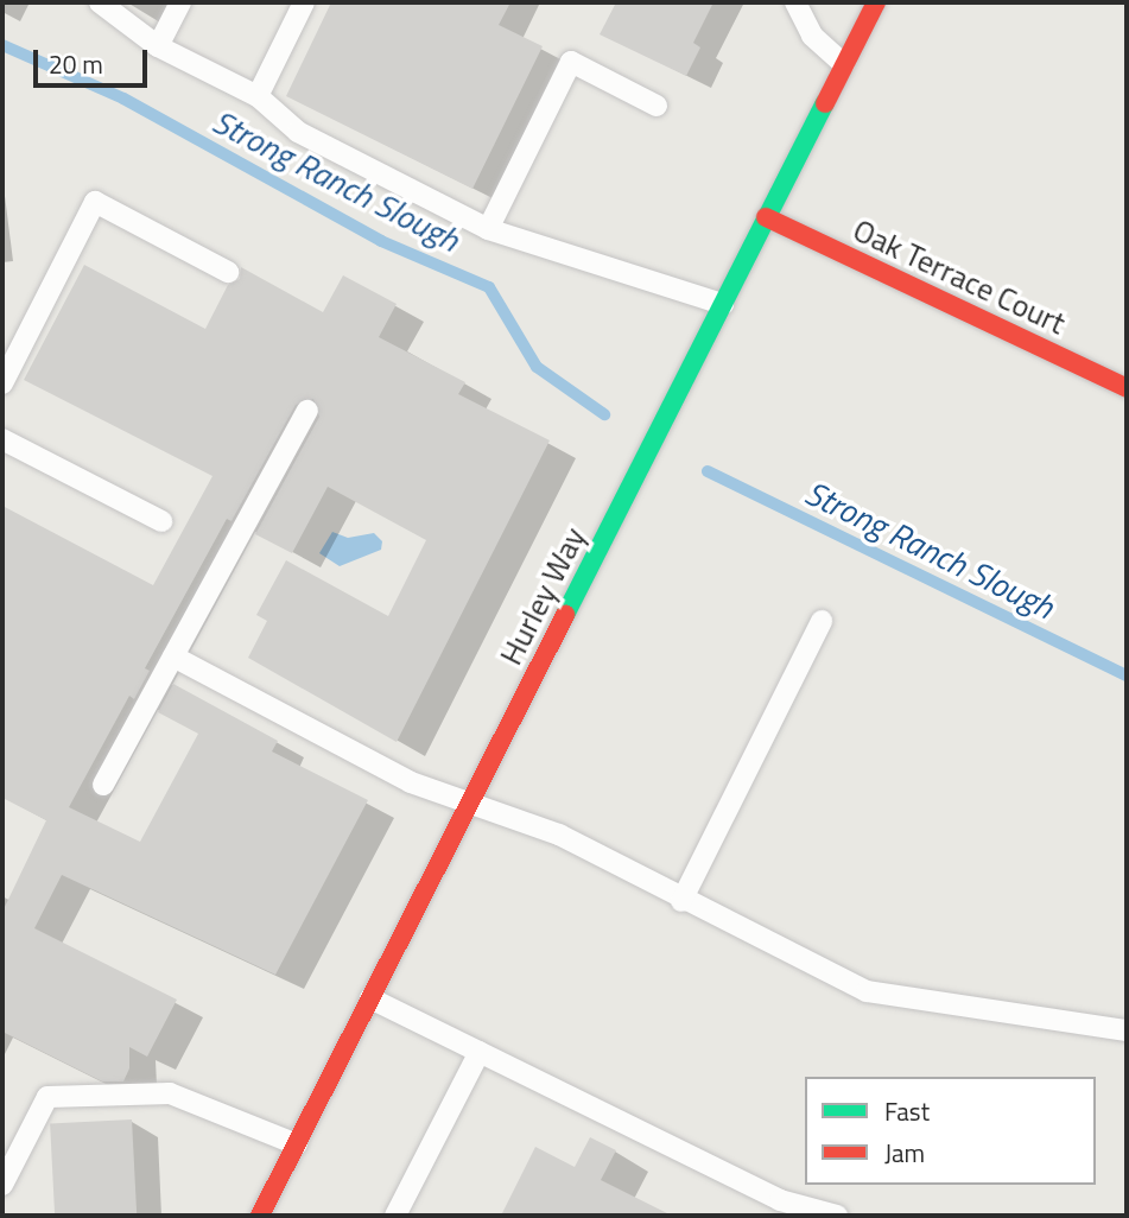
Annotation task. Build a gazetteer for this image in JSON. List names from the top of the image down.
{
  "streets": {
    "street": ["Oak Terrace Court", "Hurley Way"]
  },
  "crossings": [
    ["Oak Terrace Court", "Hurley Way"]
  ],
  "water": ["Strong Ranch Slough"],
  "legend": ["Fast", "Jam"],
  "scale_bar": "20 m"
}
